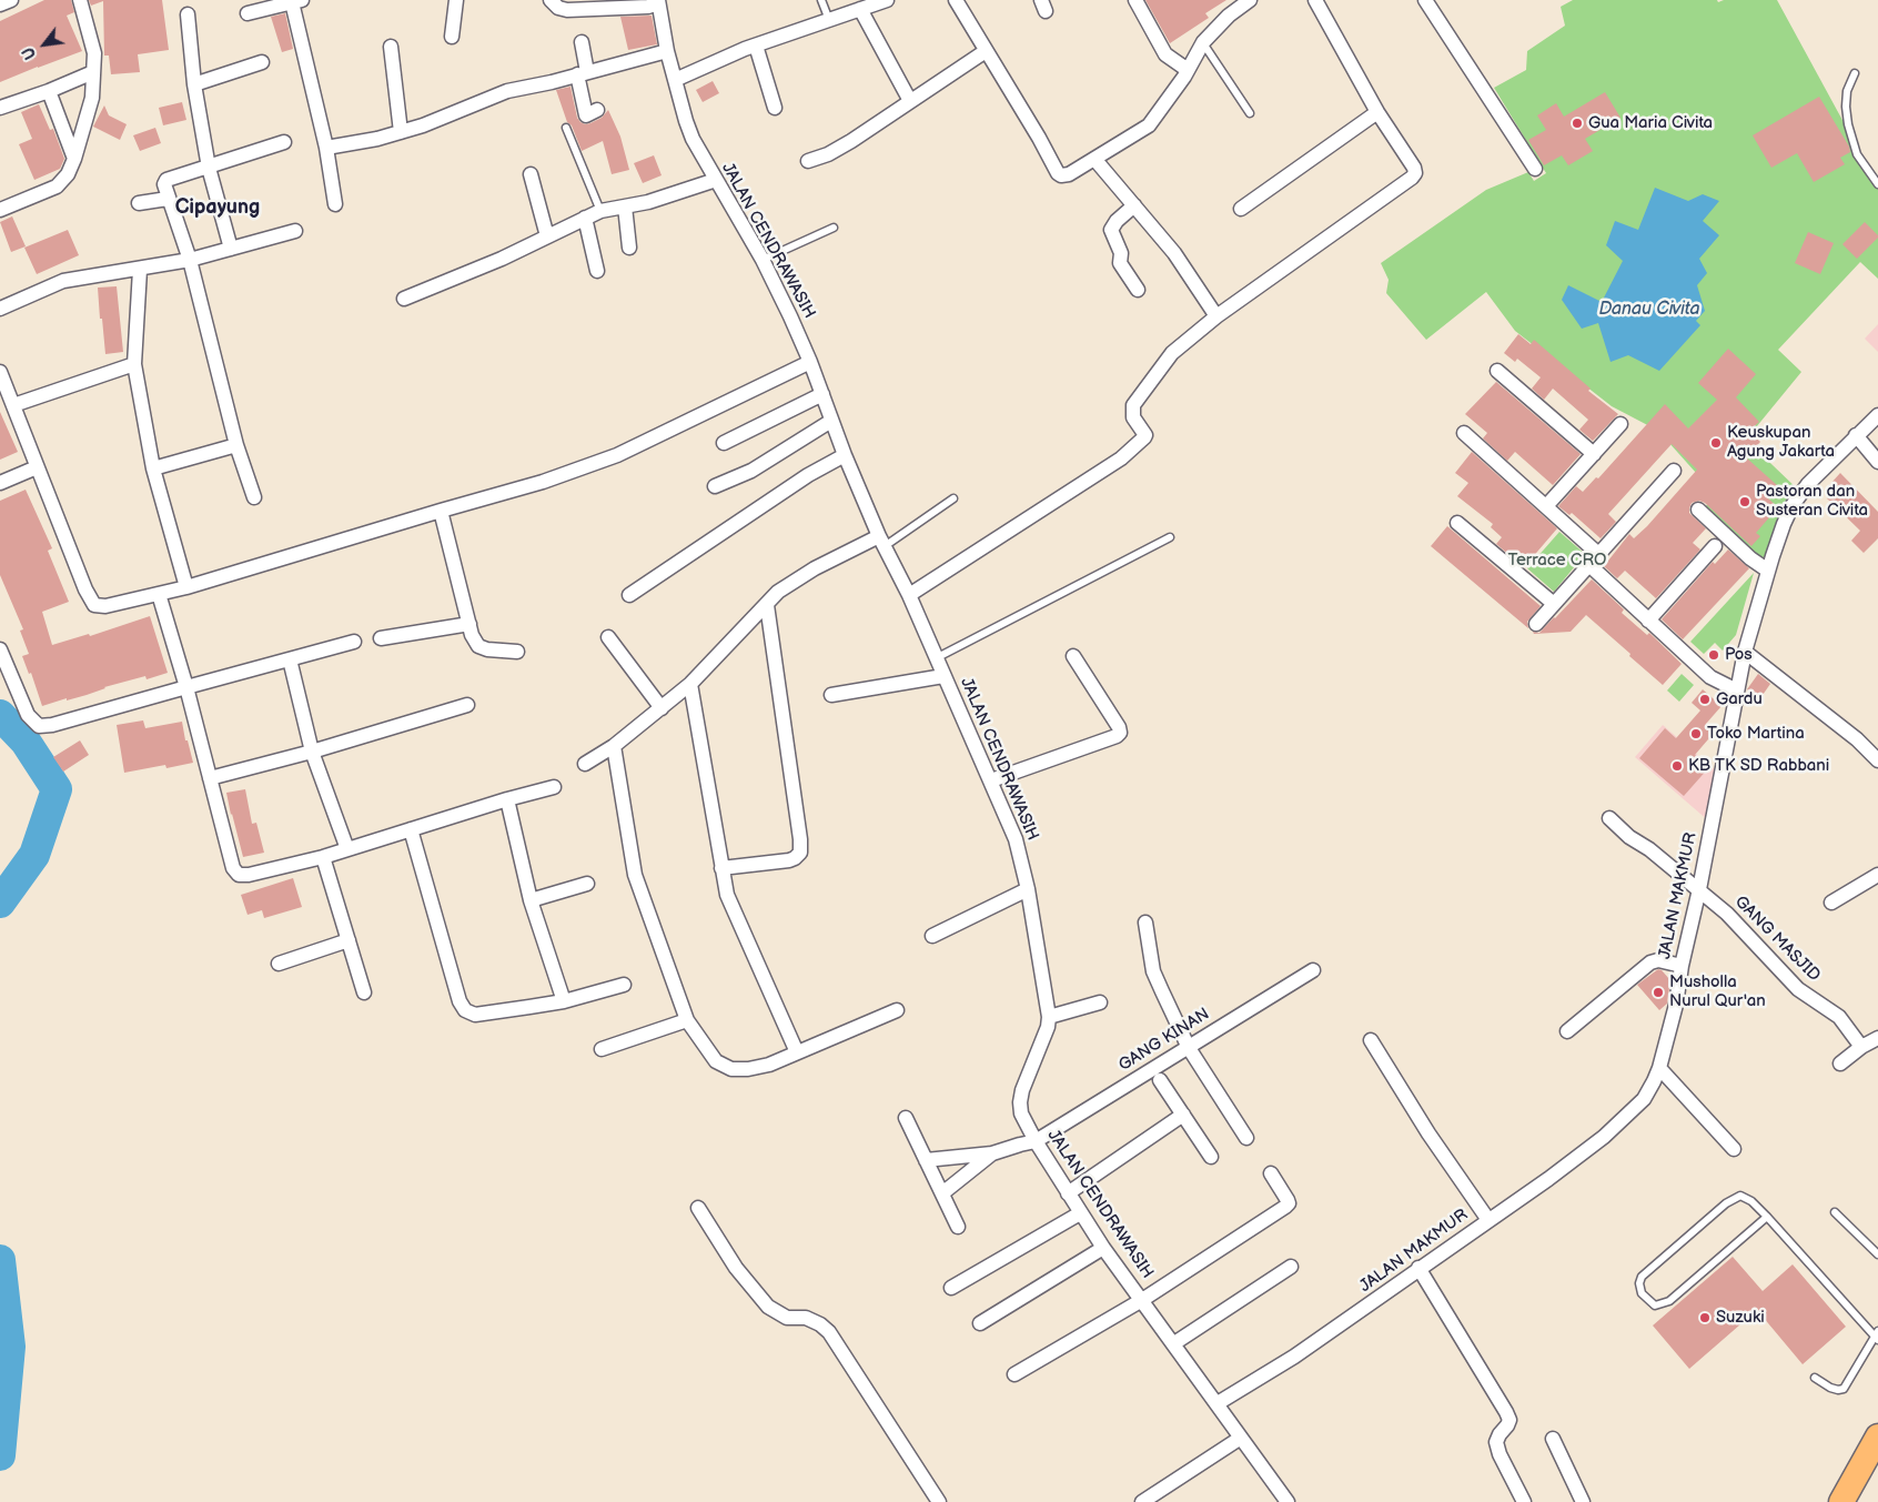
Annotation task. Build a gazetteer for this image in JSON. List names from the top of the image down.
{
  "streets": {
    "street": [
      "JALAN CENDRAWASIH",
      "JALAN MAKMUR",
      "GANG MASJID",
      "GANG KINAN"
    ]
  },
  "crossings": [
    ["JALAN CENDRAWASIH", "JALAN MAKMUR"],
    ["JALAN CENDRAWASIH", "GANG KINAN"],
    ["JALAN MAKMUR", "GANG MASJID"]
  ],
  "districts": ["Cipayung"],
  "water": ["Danau Civita"],
  "parks": ["Terrace CRO"],
  "places": [
    "Gua Maria Civita",
    "Keuskupan Agung Jakarta",
    "Pastoran dan Susteran Civita",
    "Pos",
    "Gardu",
    "Toko Martina",
    "KB TK SD Rabbani",
    "Musholla Nurul Qur'an",
    "Suzuki"
  ],
  "north": "bottom left"
}
